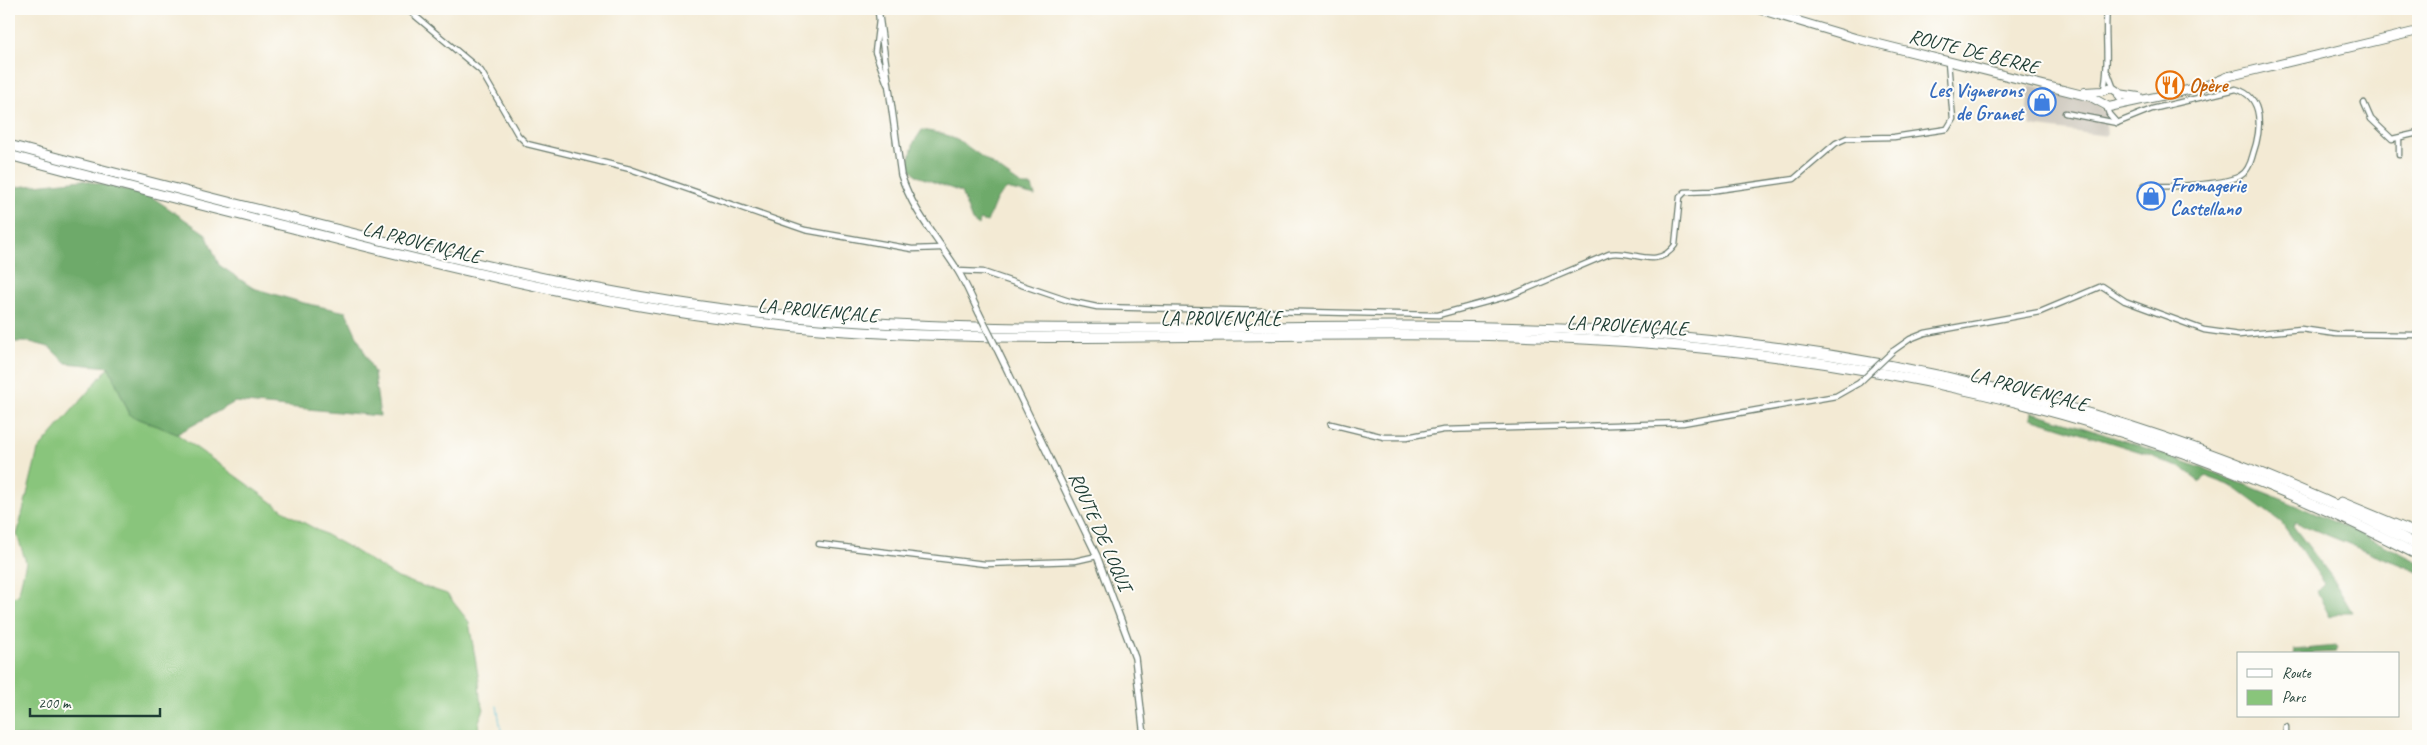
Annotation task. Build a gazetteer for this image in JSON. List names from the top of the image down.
{
  "streets": {
    "highway": ["LA PROVENÇALE"],
    "main road": ["ROUTE DE BERRE"],
    "street": ["ROUTE DE LOQUI"]
  },
  "places": {
    "restaurant": ["Opère"],
    "shop": ["Les Vignerons de Granet", "Fromagerie Castellano"]
  },
  "legend": ["Route", "Parc"],
  "scale_bar": "200 m"
}
